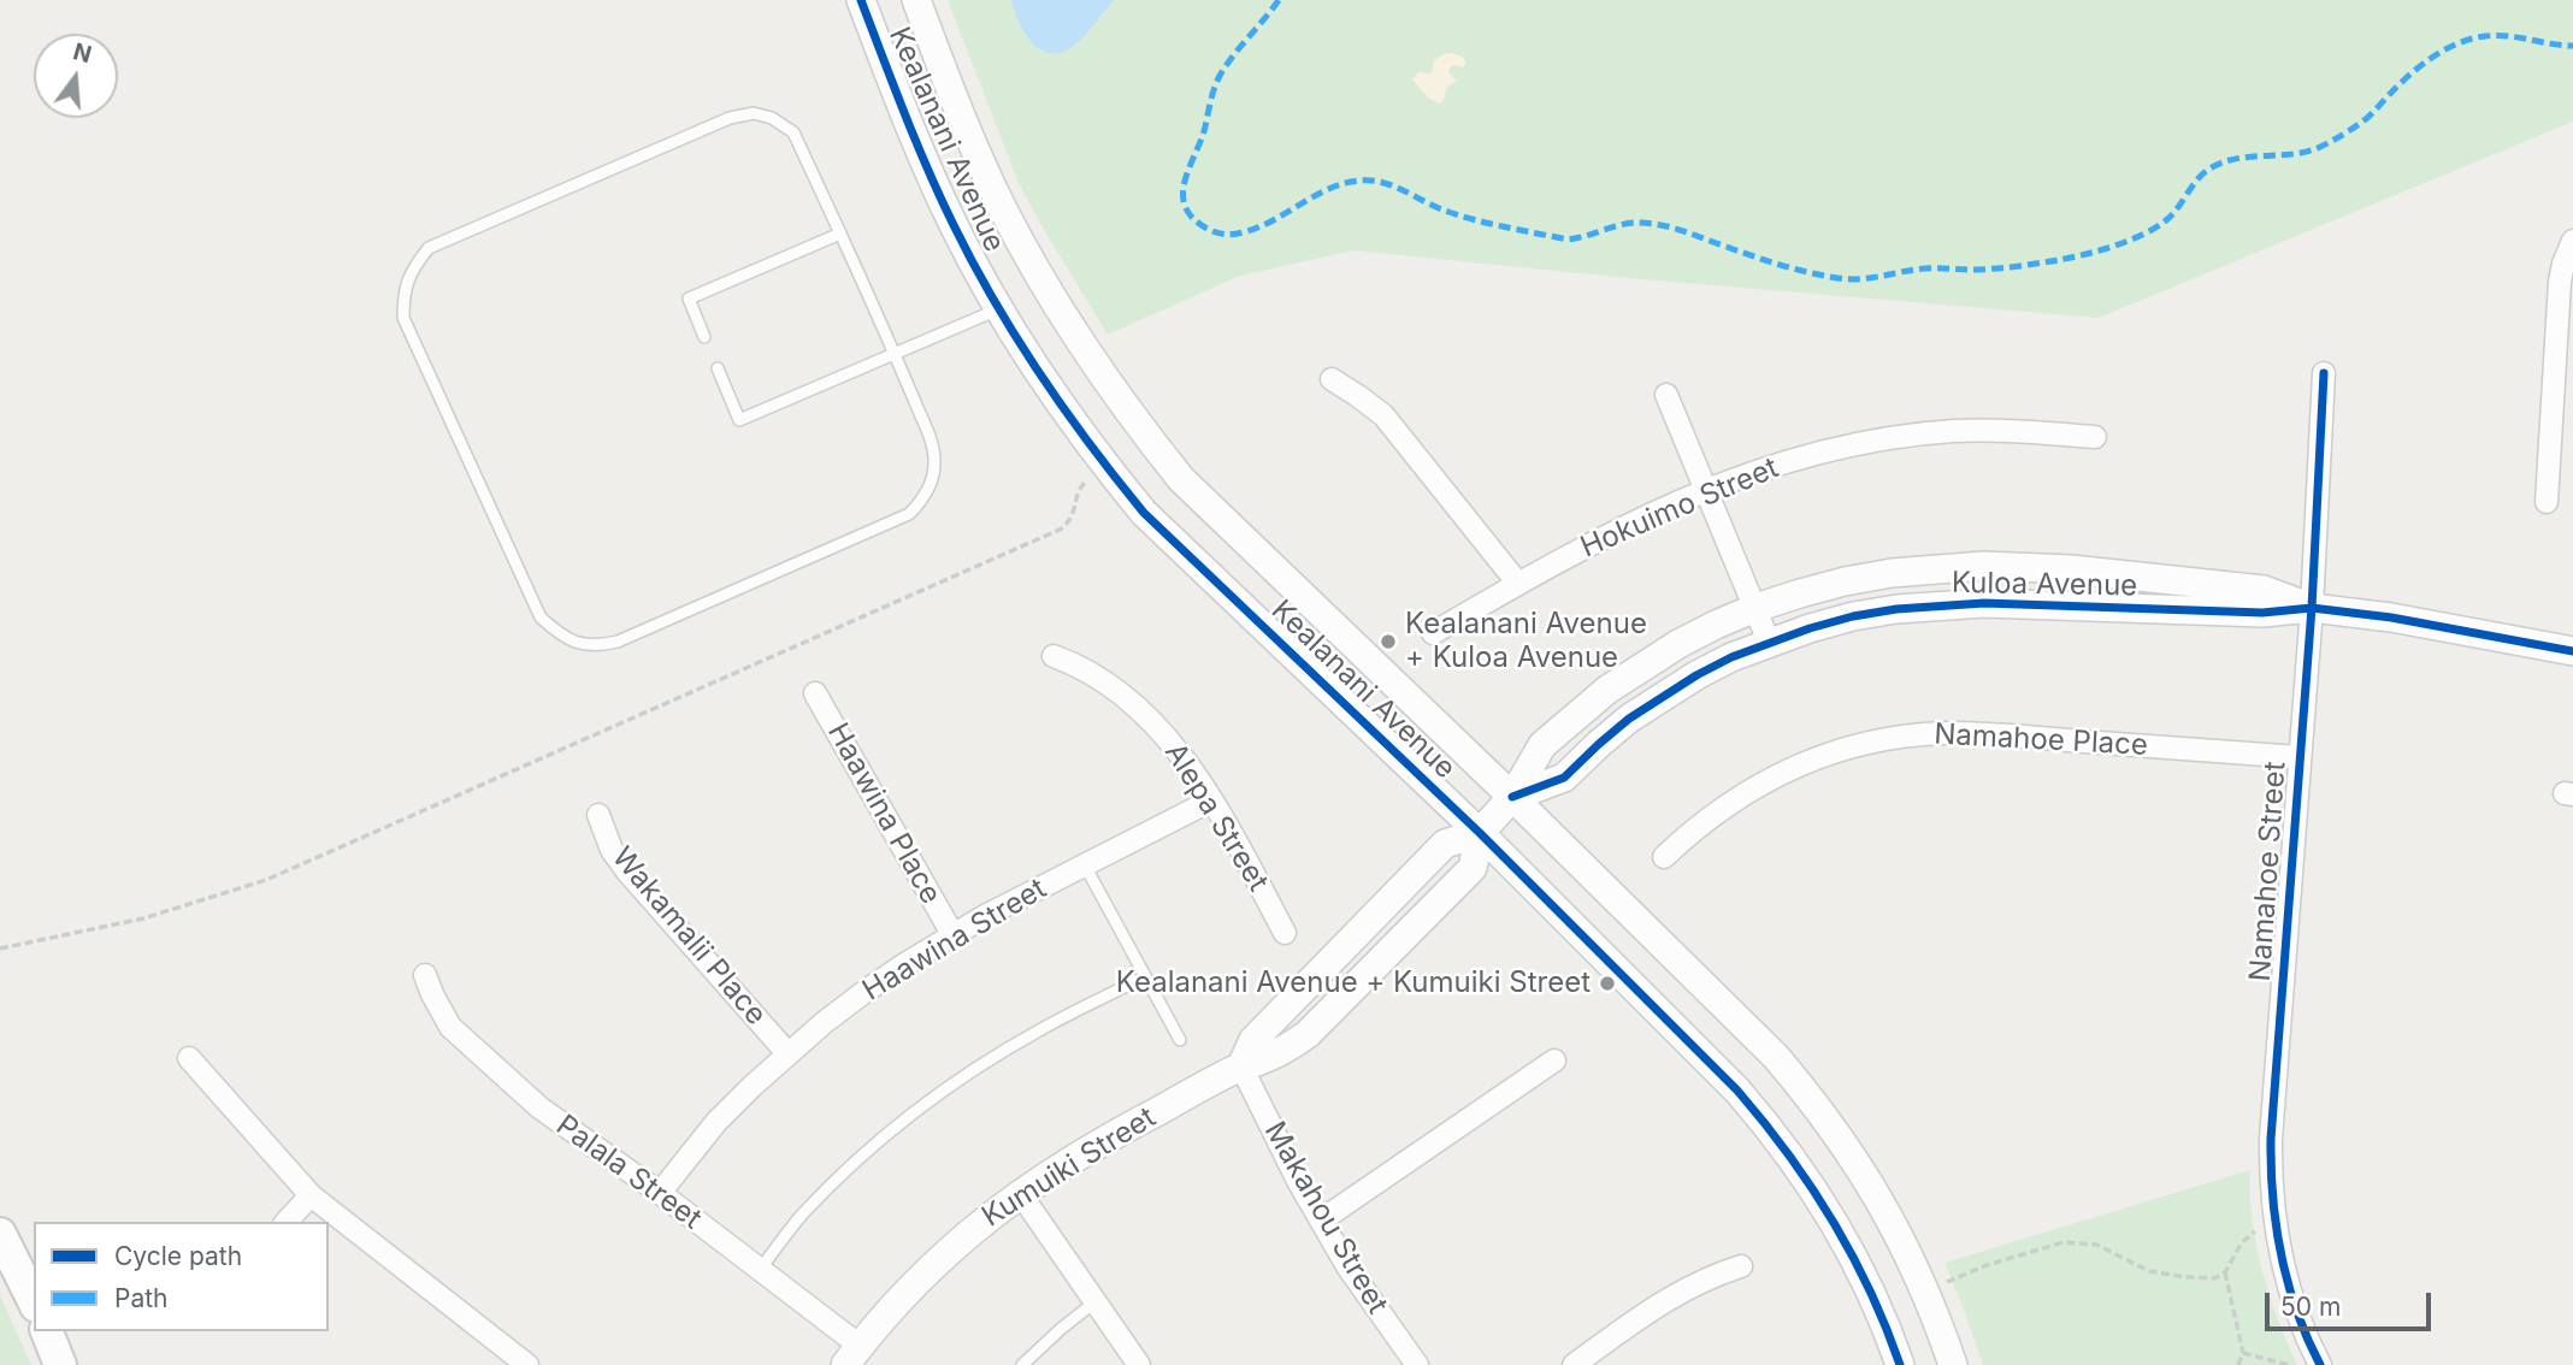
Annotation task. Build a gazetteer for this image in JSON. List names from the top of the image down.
{
  "streets": {
    "street": [
      "Kealanani Avenue",
      "Hokuimo Street",
      "Kuloa Avenue",
      "Namahoe Place",
      "Haawina Place",
      "Alepa Street",
      "Namahoe Street",
      "Wakamalii Place",
      "Haawina Street",
      "Kumuiki Street",
      "Palala Street",
      "Makahou Street"
    ]
  },
  "crossings": [
    ["Kealanani Avenue", "Kuloa Avenue"],
    ["Kealanani Avenue", "Kumuiki Street"],
    ["Kuloa Avenue", "Namahoe Street"],
    ["Kuloa Avenue", "Kumuiki Street"],
    ["Namahoe Place", "Namahoe Street"],
    ["Haawina Place", "Haawina Street"],
    ["Alepa Street", "Haawina Street"],
    ["Wakamalii Place", "Haawina Street"],
    ["Haawina Street", "Palala Street"],
    ["Kumuiki Street", "Palala Street"],
    ["Kumuiki Street", "Makahou Street"]
  ],
  "places": ["Kealanani Avenue + Kuloa Avenue", "Kealanani Avenue + Kumuiki Street"],
  "legend": ["Cycle path", "Path"],
  "scale_bar": "50 m",
  "north": "top"
}
